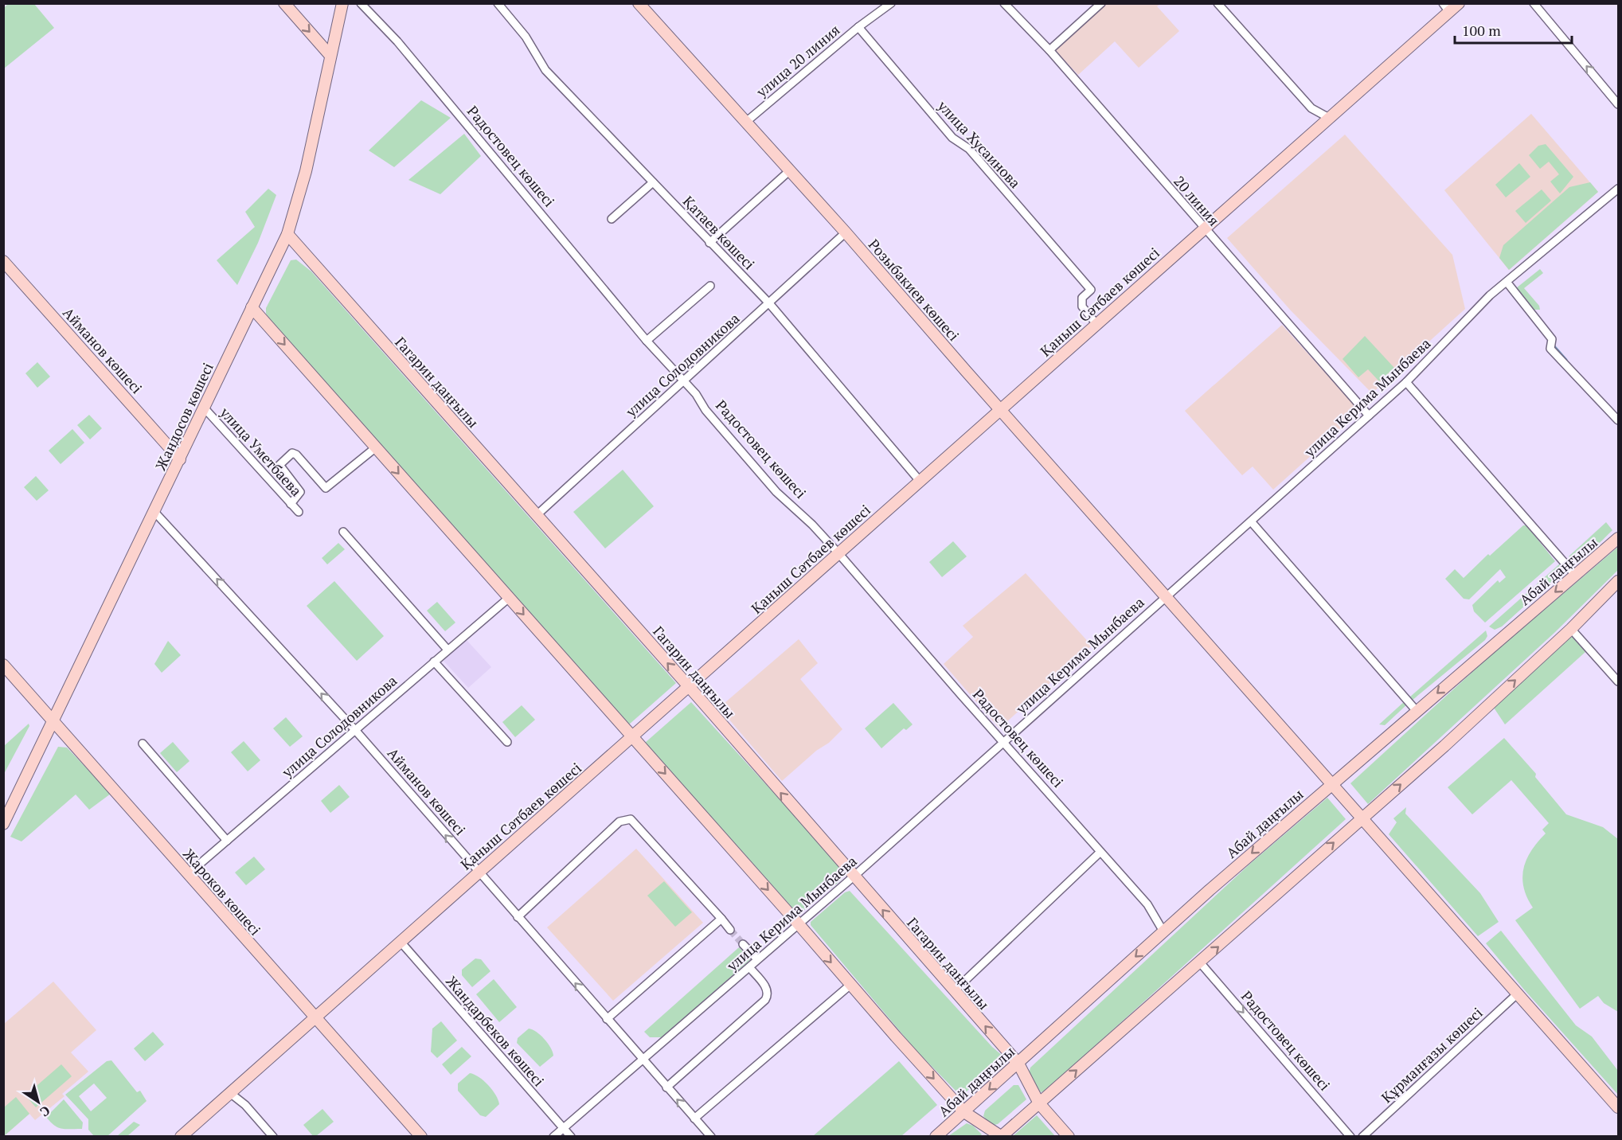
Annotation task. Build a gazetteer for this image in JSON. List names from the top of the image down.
{
  "streets": {
    "main road": [
      "Розыбакиев көшесі",
      "Қаныш Сәтбаев көшесі",
      "Айманов көшесі",
      "Гагарин даңғылы",
      "Жандосов көшесі",
      "Абай даңғылы",
      "Жароков көшесі"
    ],
    "street": [
      "улица 20 линия",
      "улица Хусаинова",
      "Радостовец көшесі",
      "20 линия",
      "Қатаев көшесі",
      "улица Солодовникова",
      "улица Керима Мынбаева",
      "улица Уметбаева",
      "Жандарбеков көшесі",
      "Құрманғазы көшесі"
    ]
  },
  "crossings": [
    ["улица 20 линия", "улица Хусаинова"],
    ["улица 20 линия", "Розыбакиев көшесі"],
    ["улица Хусаинова", "Қаныш Сәтбаев көшесі"],
    ["Радостовец көшесі", "Қаныш Сәтбаев көшесі"],
    ["Радостовец көшесі", "улица Солодовникова"],
    ["Радостовец көшесі", "улица Керима Мынбаева"],
    ["Радостовец көшесі", "Абай даңғылы"],
    ["20 линия", "Қаныш Сәтбаев көшесі"],
    ["20 линия", "улица Керима Мынбаева"],
    ["Қатаев көшесі", "Қаныш Сәтбаев көшесі"],
    ["Қатаев көшесі", "улица Солодовникова"],
    ["Розыбакиев көшесі", "Қаныш Сәтбаев көшесі"],
    ["Розыбакиев көшесі", "улица Солодовникова"],
    ["Розыбакиев көшесі", "улица Керима Мынбаева"],
    ["Розыбакиев көшесі", "Абай даңғылы"],
    ["Қаныш Сәтбаев көшесі", "Айманов көшесі"],
    ["Қаныш Сәтбаев көшесі", "Гагарин даңғылы"],
    ["Қаныш Сәтбаев көшесі", "Жароков көшесі"],
    ["Қаныш Сәтбаев көшесі", "Жандарбеков көшесі"],
    ["Айманов көшесі", "улица Солодовникова"],
    ["Айманов көшесі", "улица Керима Мынбаева"],
    ["Айманов көшесі", "Жандосов көшесі"],
    ["улица Солодовникова", "Гагарин даңғылы"],
    ["улица Солодовникова", "Жароков көшесі"],
    ["Гагарин даңғылы", "улица Керима Мынбаева"],
    ["Гагарин даңғылы", "Жандосов көшесі"],
    ["Гагарин даңғылы", "Абай даңғылы"],
    ["улица Керима Мынбаева", "Жандарбеков көшесі"],
    ["Жандосов көшесі", "улица Уметбаева"],
    ["Жандосов көшесі", "Жароков көшесі"]
  ],
  "one_way": ["Айманов көшесі"],
  "scale_bar": "100 m",
  "north": "bottom right"
}
